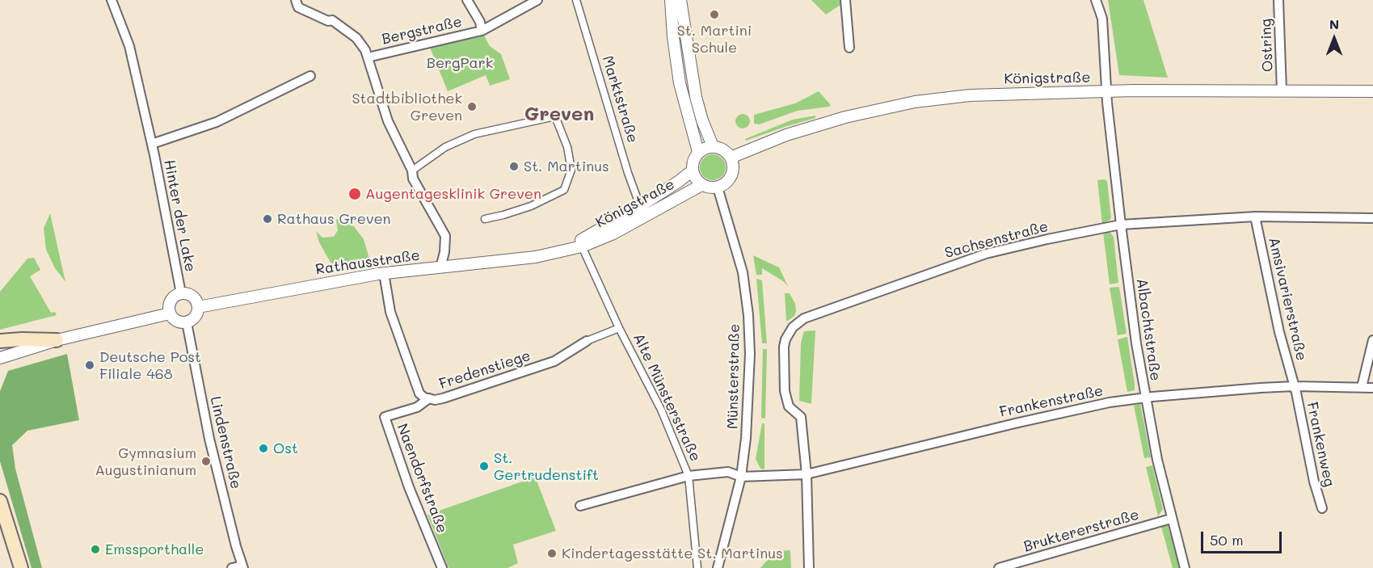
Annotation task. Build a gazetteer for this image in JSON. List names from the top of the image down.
{
  "streets": {
    "street": [
      "Bergstraße",
      "Ostring",
      "Königstraße",
      "Marktstraße",
      "Hinter der Lake",
      "Sachsenstraße",
      "Rathausstraße",
      "Amsivarierstraße",
      "Albachtstraße",
      "Fredenstiege",
      "Münsterstraße",
      "Alte Münsterstraße",
      "Frankenstraße",
      "Lindenstraße",
      "Frankenweg",
      "Naendorfstraße",
      "Bruktererstraße"
    ]
  },
  "crossings": [
    ["Ostring", "Königstraße"],
    ["Königstraße", "Marktstraße"],
    ["Königstraße", "Rathausstraße"],
    ["Königstraße", "Albachtstraße"],
    ["Königstraße", "Münsterstraße"],
    ["Königstraße", "Alte Münsterstraße"],
    ["Hinter der Lake", "Rathausstraße"],
    ["Hinter der Lake", "Lindenstraße"],
    ["Sachsenstraße", "Amsivarierstraße"],
    ["Sachsenstraße", "Albachtstraße"],
    ["Sachsenstraße", "Frankenstraße"],
    ["Rathausstraße", "Fredenstiege"],
    ["Rathausstraße", "Alte Münsterstraße"],
    ["Rathausstraße", "Lindenstraße"],
    ["Amsivarierstraße", "Frankenstraße"],
    ["Amsivarierstraße", "Frankenweg"],
    ["Albachtstraße", "Frankenstraße"],
    ["Albachtstraße", "Bruktererstraße"],
    ["Fredenstiege", "Alte Münsterstraße"],
    ["Fredenstiege", "Naendorfstraße"],
    ["Münsterstraße", "Frankenstraße"],
    ["Alte Münsterstraße", "Frankenstraße"],
    ["Frankenstraße", "Frankenweg"]
  ],
  "districts": ["Greven"],
  "parks": ["BergPark"],
  "places": [
    "St. Martini Schule",
    "Stadtbibliothek Greven",
    "St. Martinus",
    "Augentagesklinik Greven",
    "Rathaus Greven",
    "Deutsche Post Filiale 468",
    "Ost",
    "Gymnasium Augustinianum",
    "St. Gertrudenstift",
    "Emssporthalle",
    "Kindertagesstätte St. Martinus"
  ],
  "scale_bar": "50 m",
  "north": "top"
}
